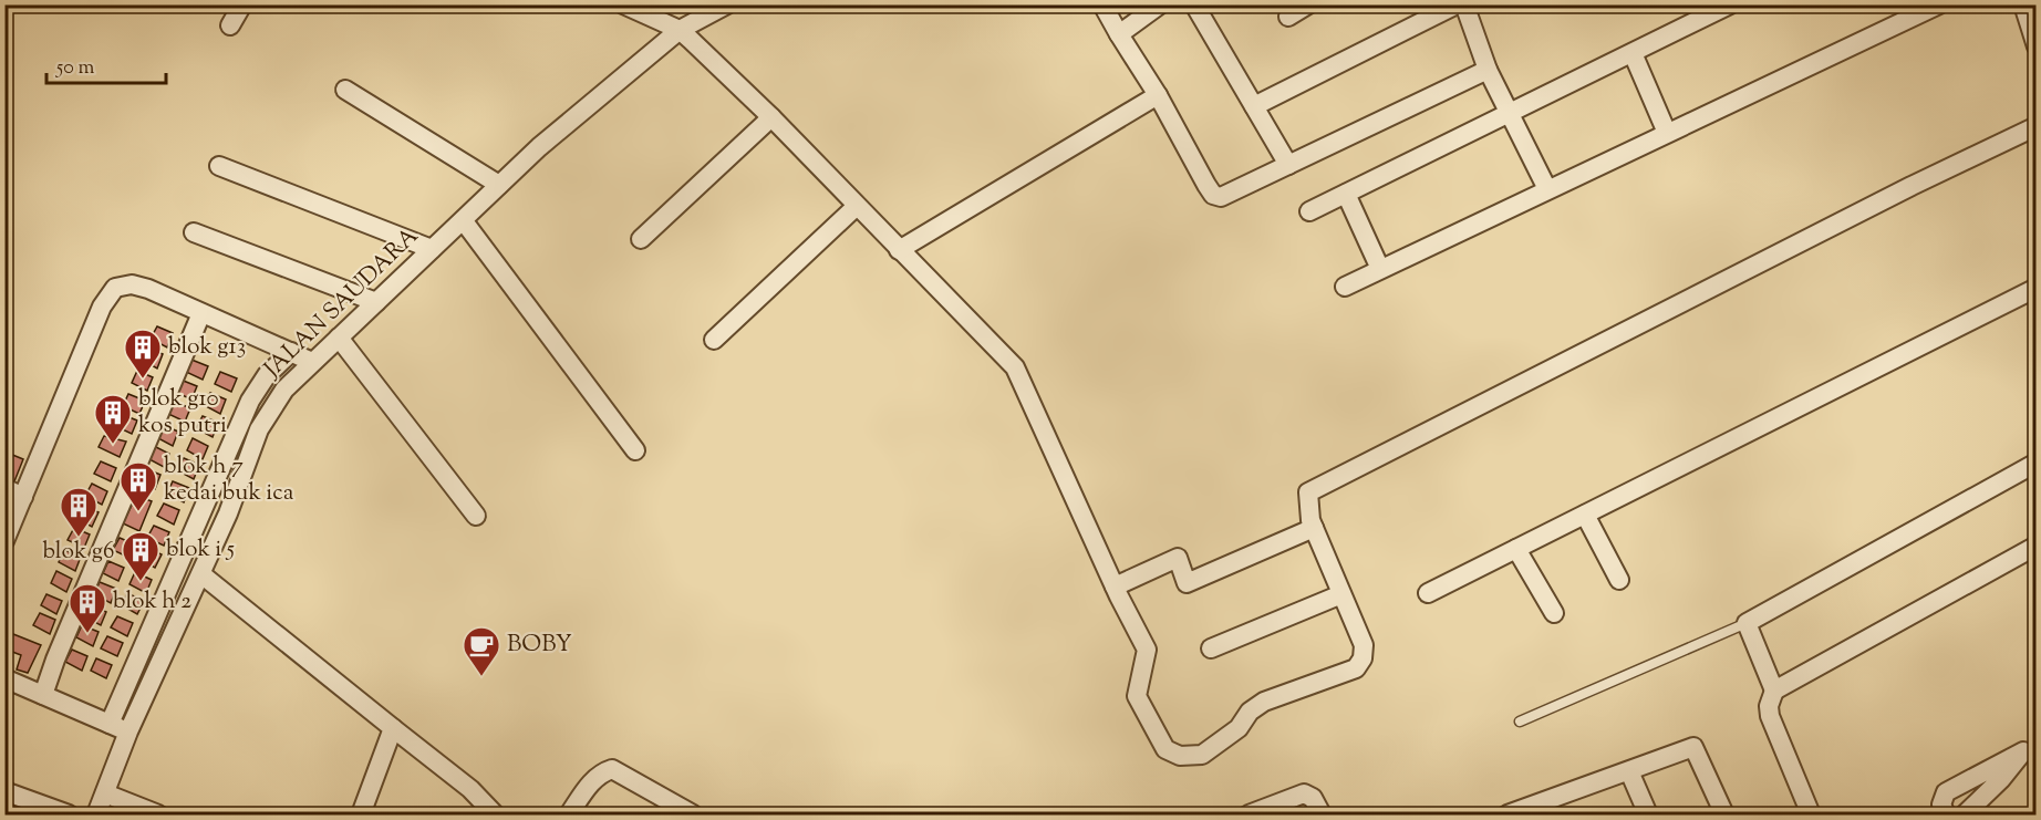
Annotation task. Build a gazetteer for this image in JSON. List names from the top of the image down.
{
  "streets": {
    "street": ["JALAN SAUDARA"]
  },
  "places": {
    "building": [
      "blok g13",
      "blok g10 kos putri",
      "blok h 7 kedai buk ica",
      "blok g6",
      "blok i 5",
      "blok h 2"
    ],
    "cafe": ["BOBY"]
  },
  "scale_bar": "50 m"
}
